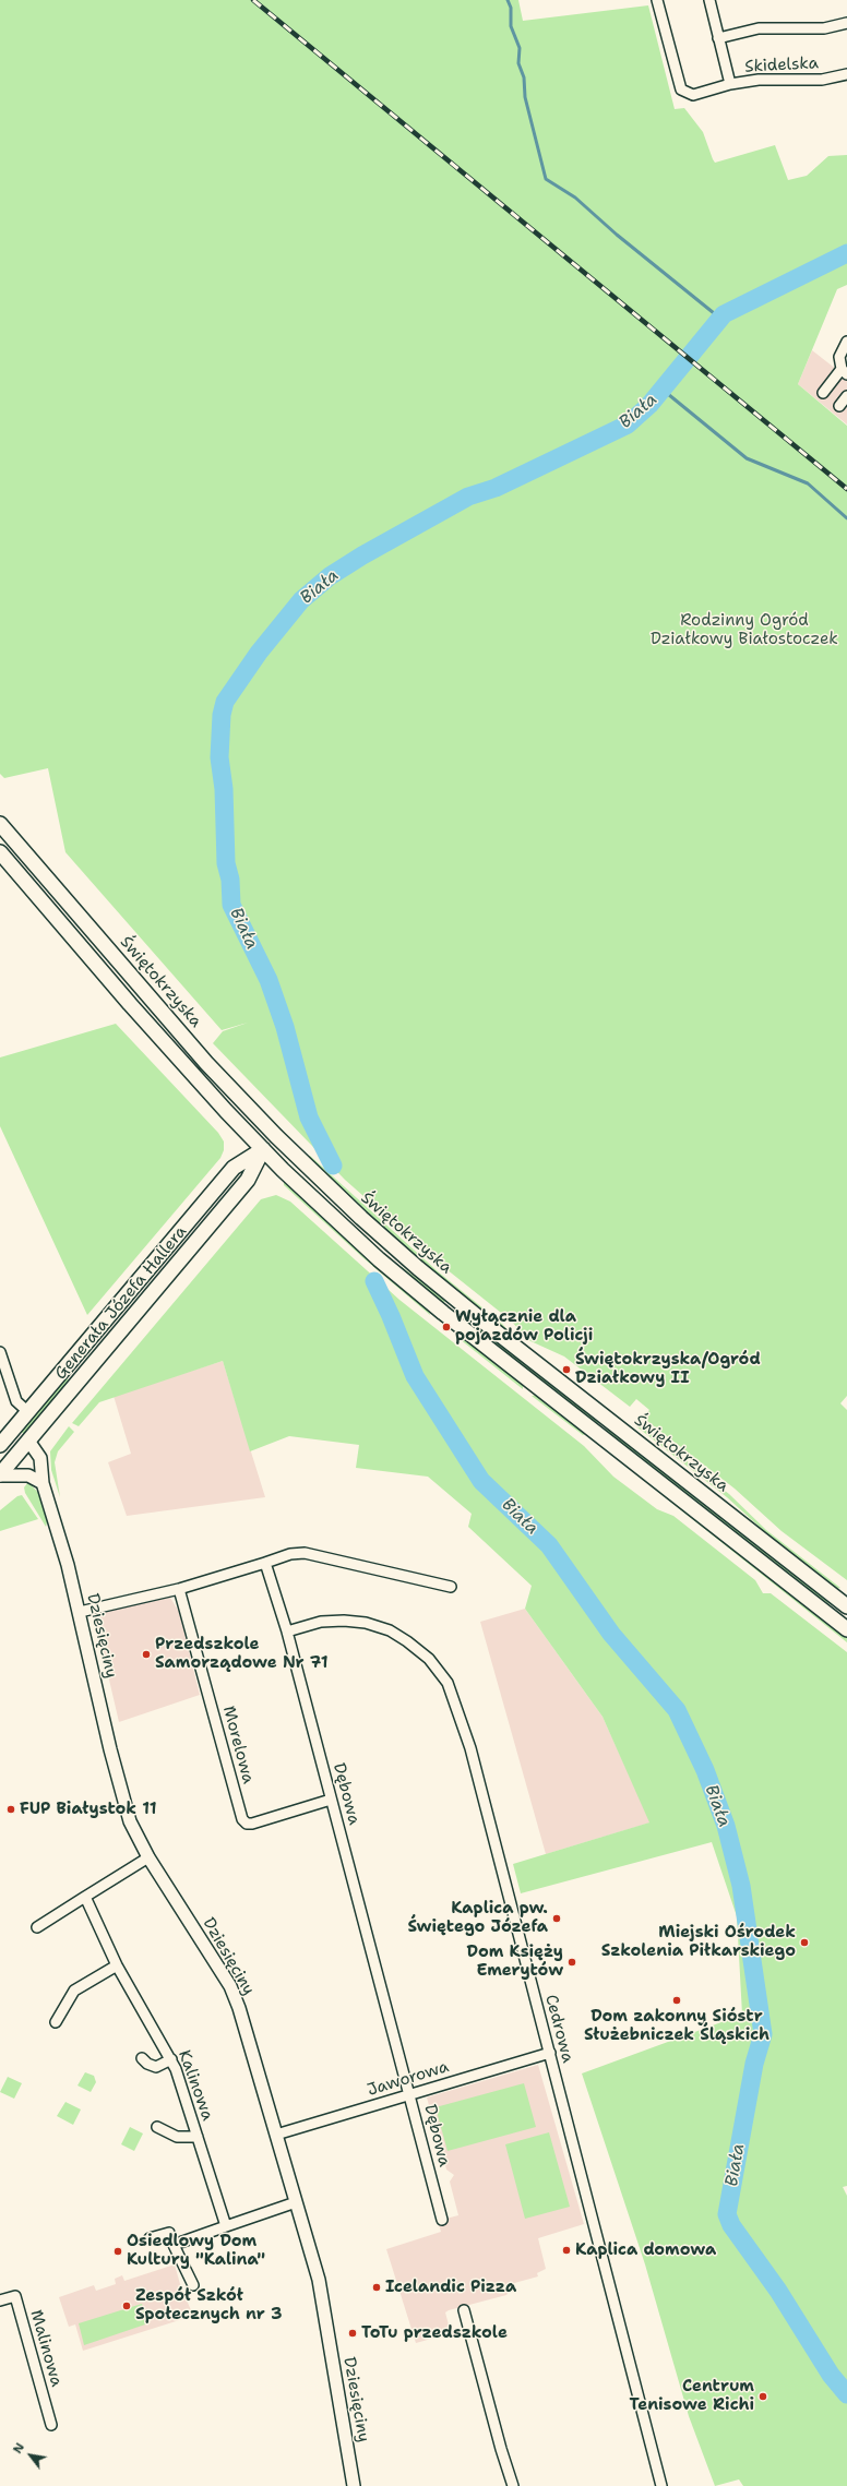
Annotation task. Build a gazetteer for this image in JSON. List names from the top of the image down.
{
  "streets": {
    "main road": ["Świętokrzyska", "Generała Józefa Hallera"],
    "street": [
      "Skidelska",
      "Dziesięciny",
      "Morelowa",
      "Dębowa",
      "Cedrowa",
      "Jaworowa",
      "Kalinowa",
      "Malinowa"
    ]
  },
  "crossings": [
    ["Świętokrzyska", "Generała Józefa Hallera"],
    ["Generała Józefa Hallera", "Dziesięciny"],
    ["Dziesięciny", "Jaworowa"],
    ["Morelowa", "Dębowa"],
    ["Dębowa", "Cedrowa"],
    ["Dębowa", "Jaworowa"],
    ["Cedrowa", "Jaworowa"]
  ],
  "water": ["Biała"],
  "parks": ["Rodzinny Ogród Działkowy Białostoczek"],
  "places": [
    "Wyłącznie dla pojazdów Policji",
    "Świętokrzyska/Ogród Działkowy II",
    "Przedszkole Samorządowe Nr 71",
    "FUP Białystok 11",
    "Kaplica pw. Świętego Józefa",
    "Miejski Ośrodek Szkolenia Piłkarskiego",
    "Dom Księży Emerytów",
    "Dom zakonny Sióstr Służebniczek Śląskich",
    "Kaplica domowa",
    "Osiedlowy Dom Kultury \"Kalina\"",
    "Icelandic Pizza",
    "Zespół Szkół Społecznych nr 3",
    "ToTu przedszkole",
    "Centrum Tenisowe Richi"
  ],
  "north": "top left"
}
